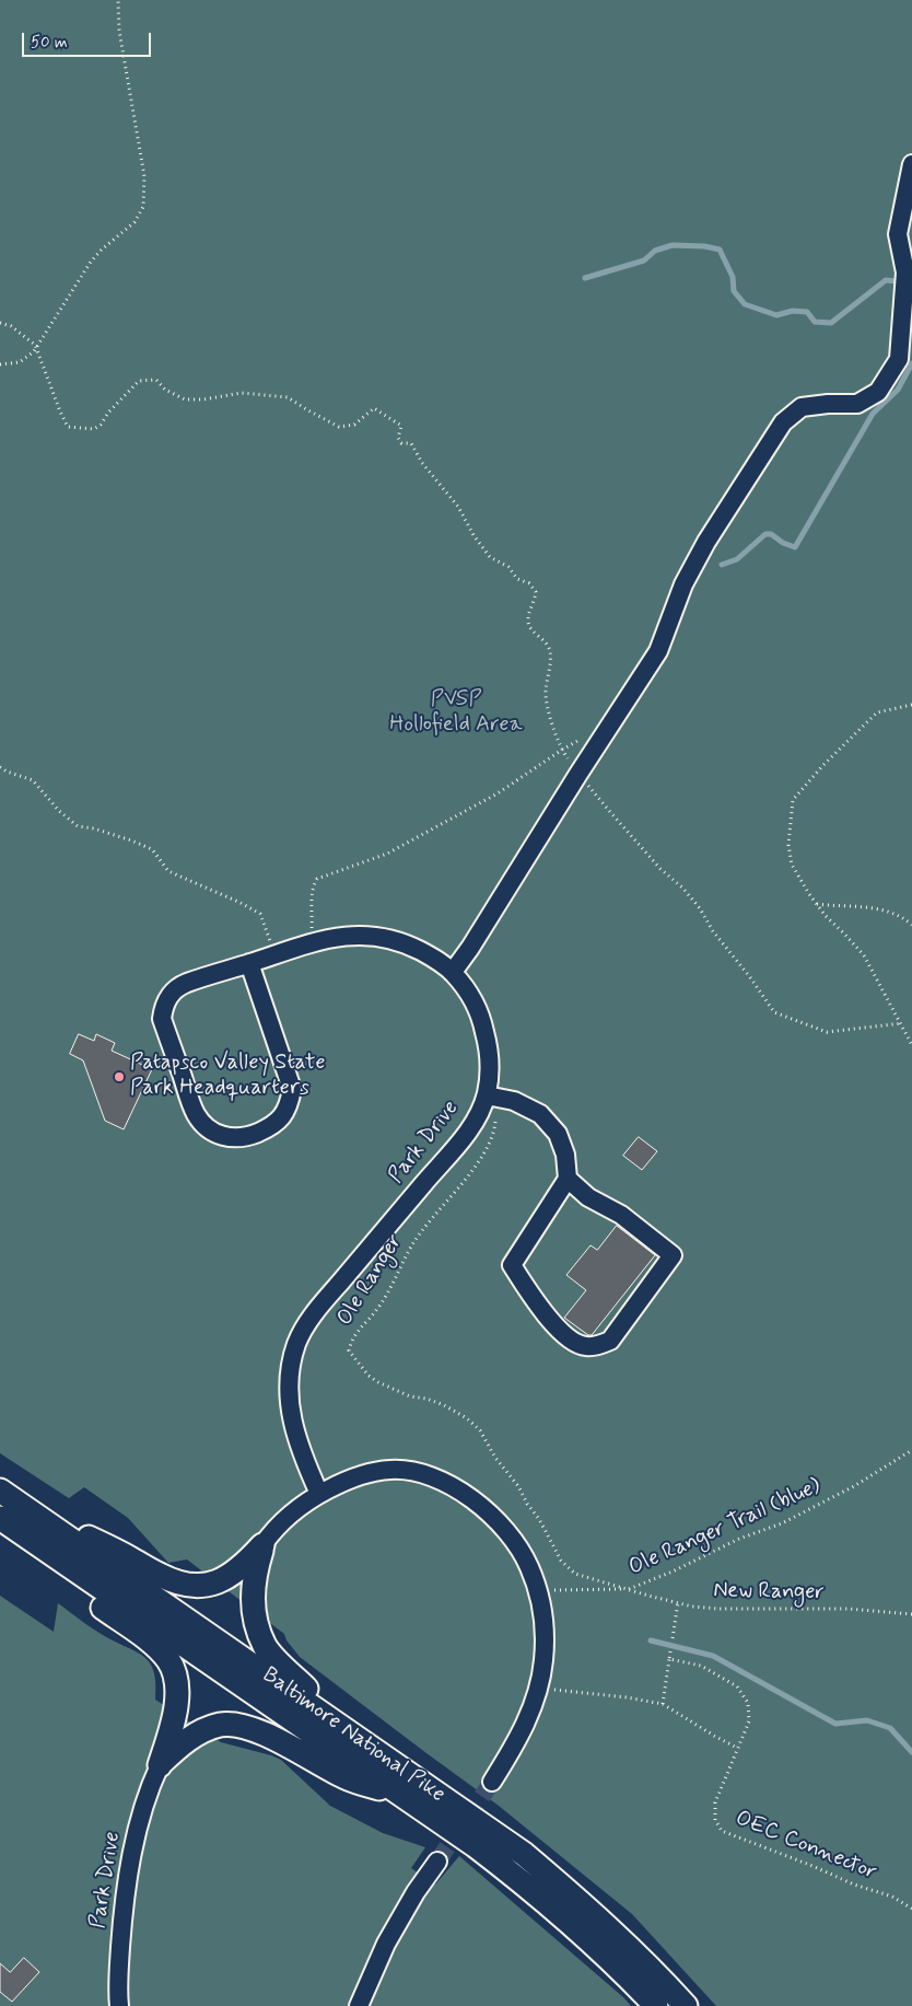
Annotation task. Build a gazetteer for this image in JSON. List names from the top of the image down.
{
  "streets": {
    "main road": ["Baltimore National Pike"],
    "street": ["Park Drive"],
    "path": [
      "Ole Ranger",
      "Ole Ranger Trail (blue)",
      "New Ranger",
      "OEC Connector"
    ]
  },
  "crossings": [
    ["Park Drive", "Ole Ranger"],
    ["Ole Ranger", "Ole Ranger Trail (blue)"],
    ["Ole Ranger", "New Ranger"],
    ["Ole Ranger Trail (blue)", "New Ranger"]
  ],
  "parks": ["PVSP Hollofield Area"],
  "places": ["Patapsco Valley State Park Headquarters"],
  "scale_bar": "50 m"
}
